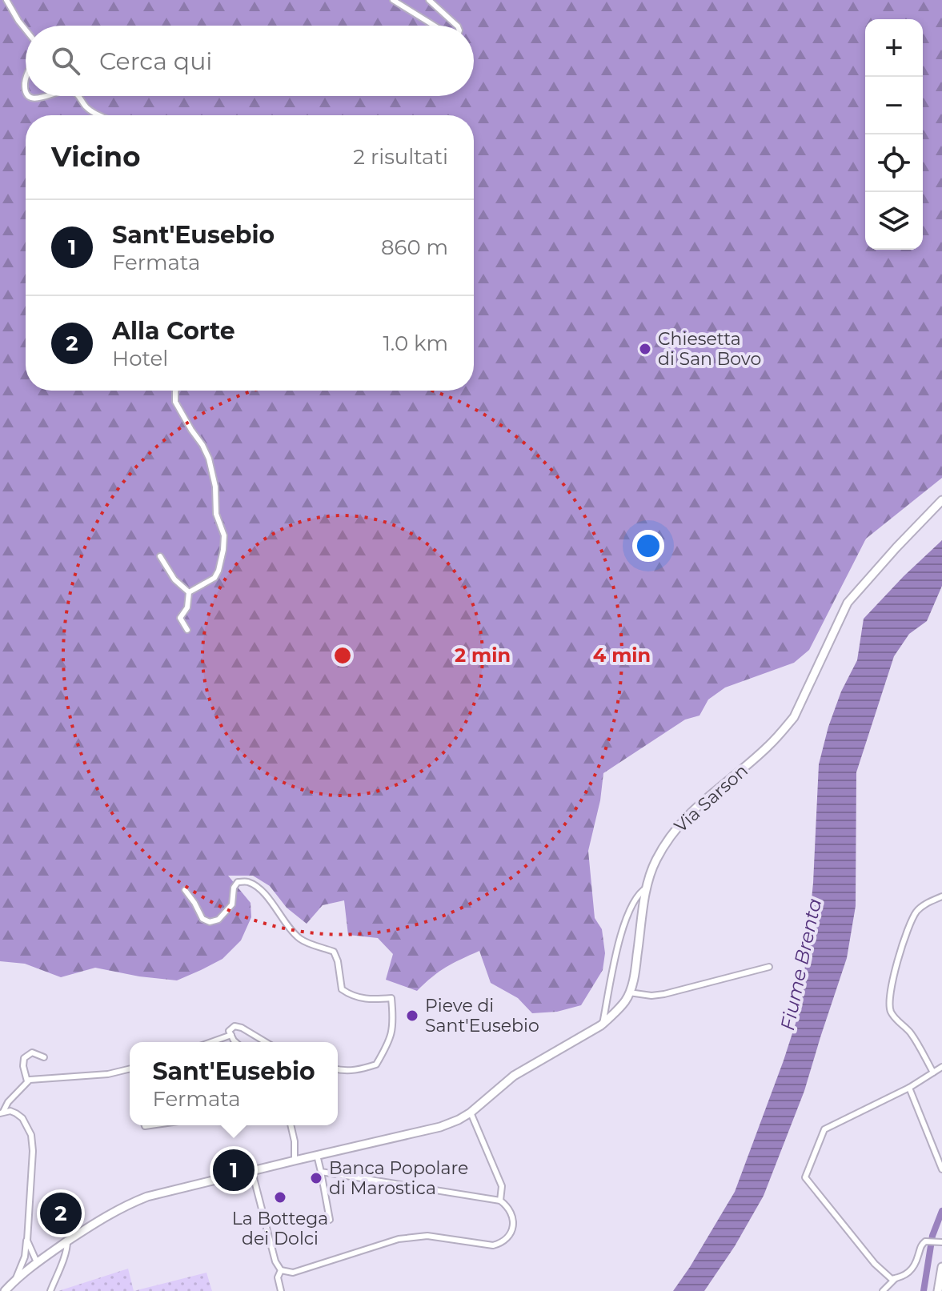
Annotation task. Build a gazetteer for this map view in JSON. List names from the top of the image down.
{
  "streets": {
    "street": ["Via Sarson"]
  },
  "water": ["Fiume Brenta"],
  "places": [
    "Chiesetta di San Bovo",
    "Pieve di Sant'Eusebio",
    "Banca Popolare di Marostica",
    "La Bottega dei Dolci"
  ],
  "page": {
    "map_buttons": ["+", "−"],
    "search": "Cerca qui",
    "heading": ["Vicino", "2 risultati"],
    "list": [
      {
        "mark": "1",
        "name": "Sant'Eusebio",
        "note": "Fermata",
        "value": "860 m"
      },
      {
        "mark": "2",
        "name": "Alla Corte",
        "note": "Hotel",
        "value": "1.0 km"
      }
    ],
    "popup": ["Sant'Eusebio", "Fermata"],
    "pins": ["1", "2"]
  },
  "rings": ["2 min", "4 min"]
}
